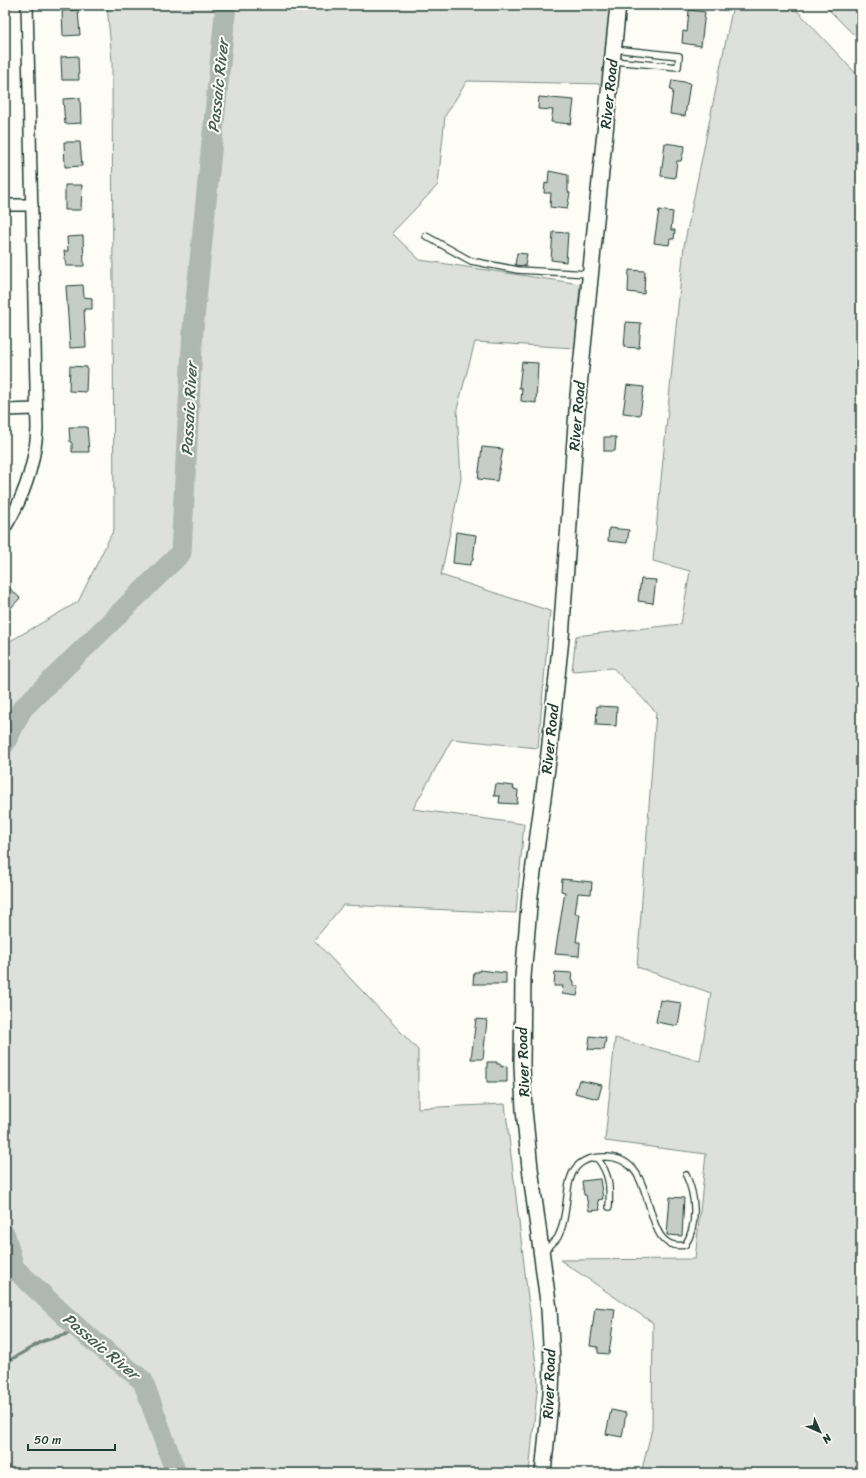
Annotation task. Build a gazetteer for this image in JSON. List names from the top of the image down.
{
  "streets": {
    "street": ["River Road"]
  },
  "water": ["Passaic River"],
  "scale_bar": "50 m",
  "north": "bottom right"
}
